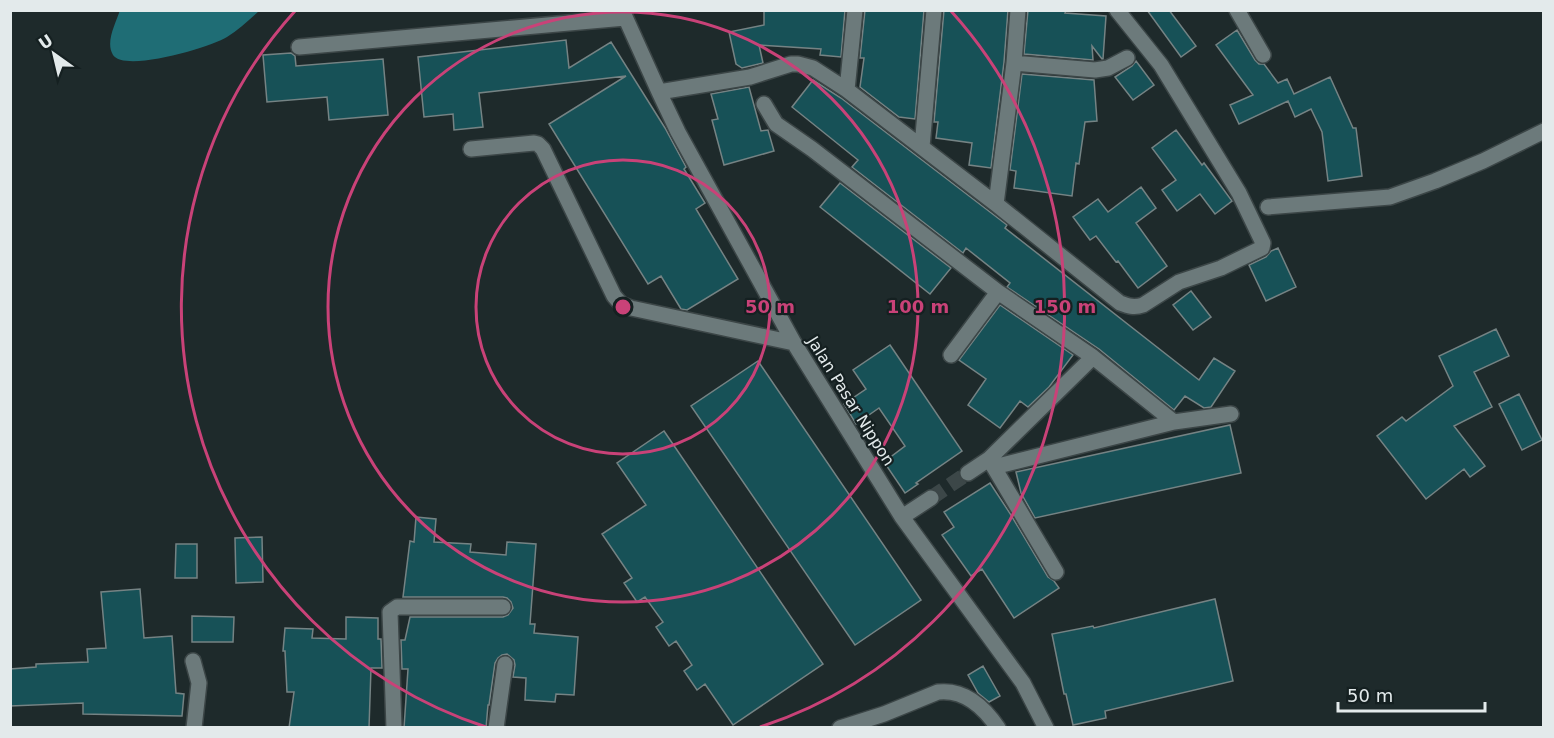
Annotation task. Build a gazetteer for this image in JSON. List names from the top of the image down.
{
  "streets": {
    "street": ["Jalan Pasar Nippon"]
  },
  "scale_bar": "50 m",
  "north": "top left",
  "rings": ["50 m", "100 m", "150 m"]
}
